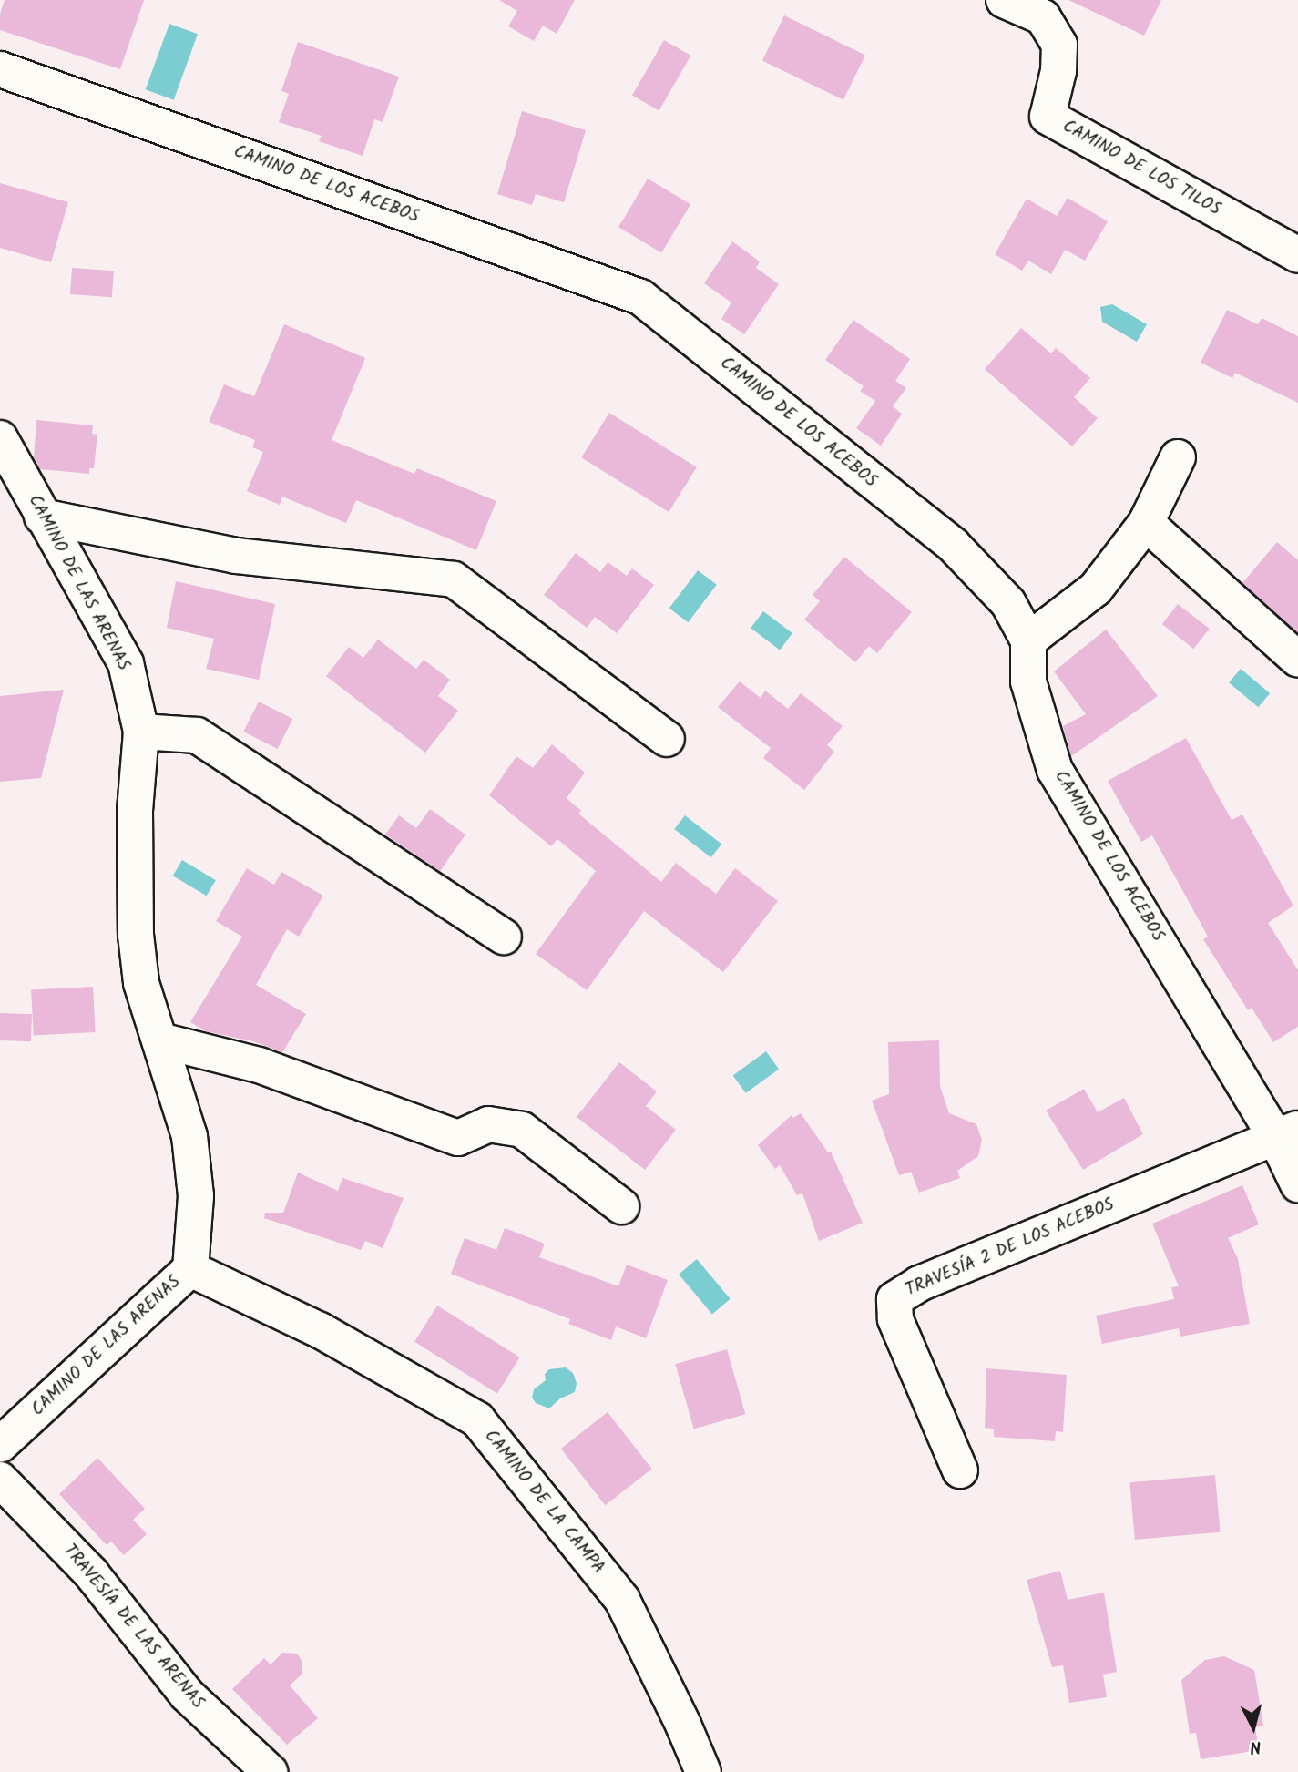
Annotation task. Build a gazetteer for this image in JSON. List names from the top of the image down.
{
  "streets": {
    "street": [
      "CAMINO DE LOS TILOS",
      "CAMINO DE LOS ACEBOS",
      "CAMINO DE LAS ARENAS",
      "TRAVESÍA 2 DE LOS ACEBOS",
      "CAMINO DE LA CAMPA",
      "TRAVESÍA DE LAS ARENAS"
    ]
  },
  "crossings": [
    ["CAMINO DE LOS ACEBOS", "TRAVESÍA 2 DE LOS ACEBOS"],
    ["CAMINO DE LAS ARENAS", "CAMINO DE LA CAMPA"]
  ],
  "north": "bottom"
}
